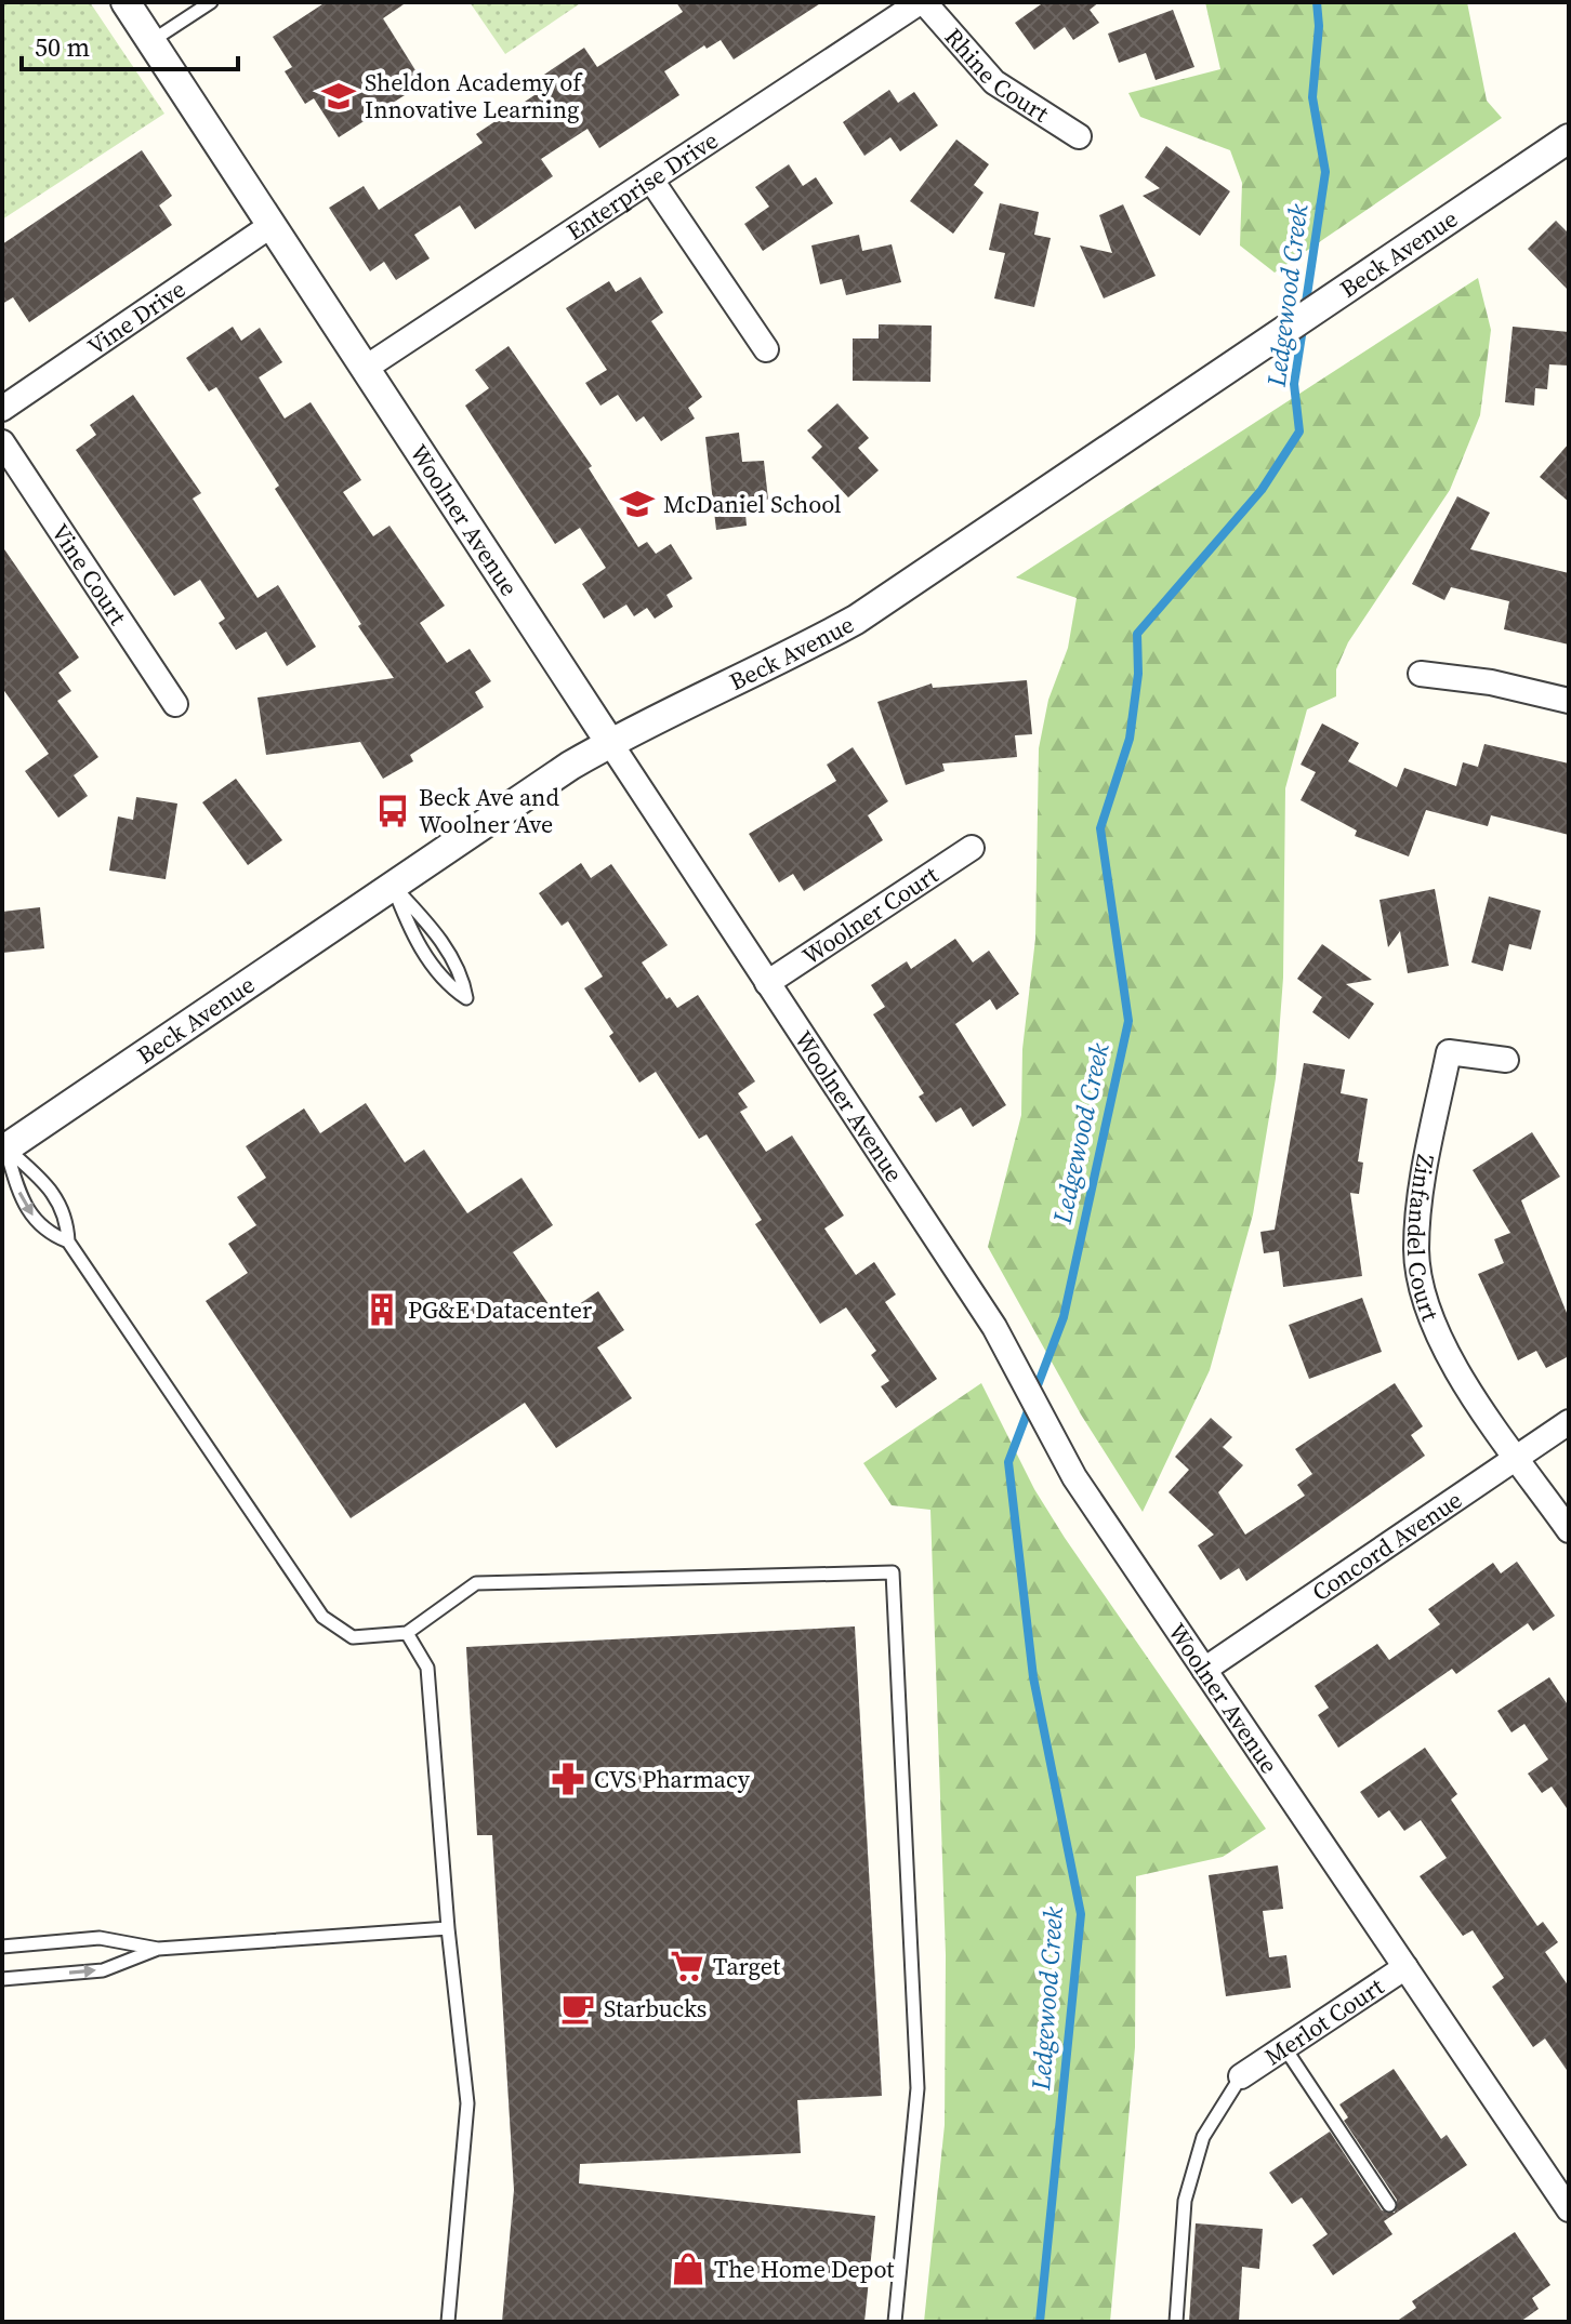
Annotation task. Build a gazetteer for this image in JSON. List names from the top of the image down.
{
  "streets": {
    "street": [
      "Rhine Court",
      "Enterprise Drive",
      "Beck Avenue",
      "Vine Drive",
      "Woolner Avenue",
      "Vine Court",
      "Woolner Court",
      "Zinfandel Court",
      "Concord Avenue",
      "Merlot Court"
    ]
  },
  "crossings": [
    ["Rhine Court", "Enterprise Drive"],
    ["Enterprise Drive", "Woolner Avenue"],
    ["Beck Avenue", "Woolner Avenue"],
    ["Vine Drive", "Woolner Avenue"],
    ["Woolner Avenue", "Woolner Court"],
    ["Woolner Avenue", "Concord Avenue"],
    ["Woolner Avenue", "Merlot Court"],
    ["Zinfandel Court", "Concord Avenue"]
  ],
  "water": ["Ledgewood Creek"],
  "places": {
    "school or university": ["Sheldon Academy of Innovative Learning", "McDaniel School"],
    "bus stop": ["Beck Ave and Woolner Ave"],
    "building": ["PG&E Datacenter"],
    "pharmacy": ["CVS Pharmacy"],
    "supermarket": ["Target"],
    "cafe": ["Starbucks"],
    "shop": ["The Home Depot"]
  },
  "scale_bar": "50 m"
}
